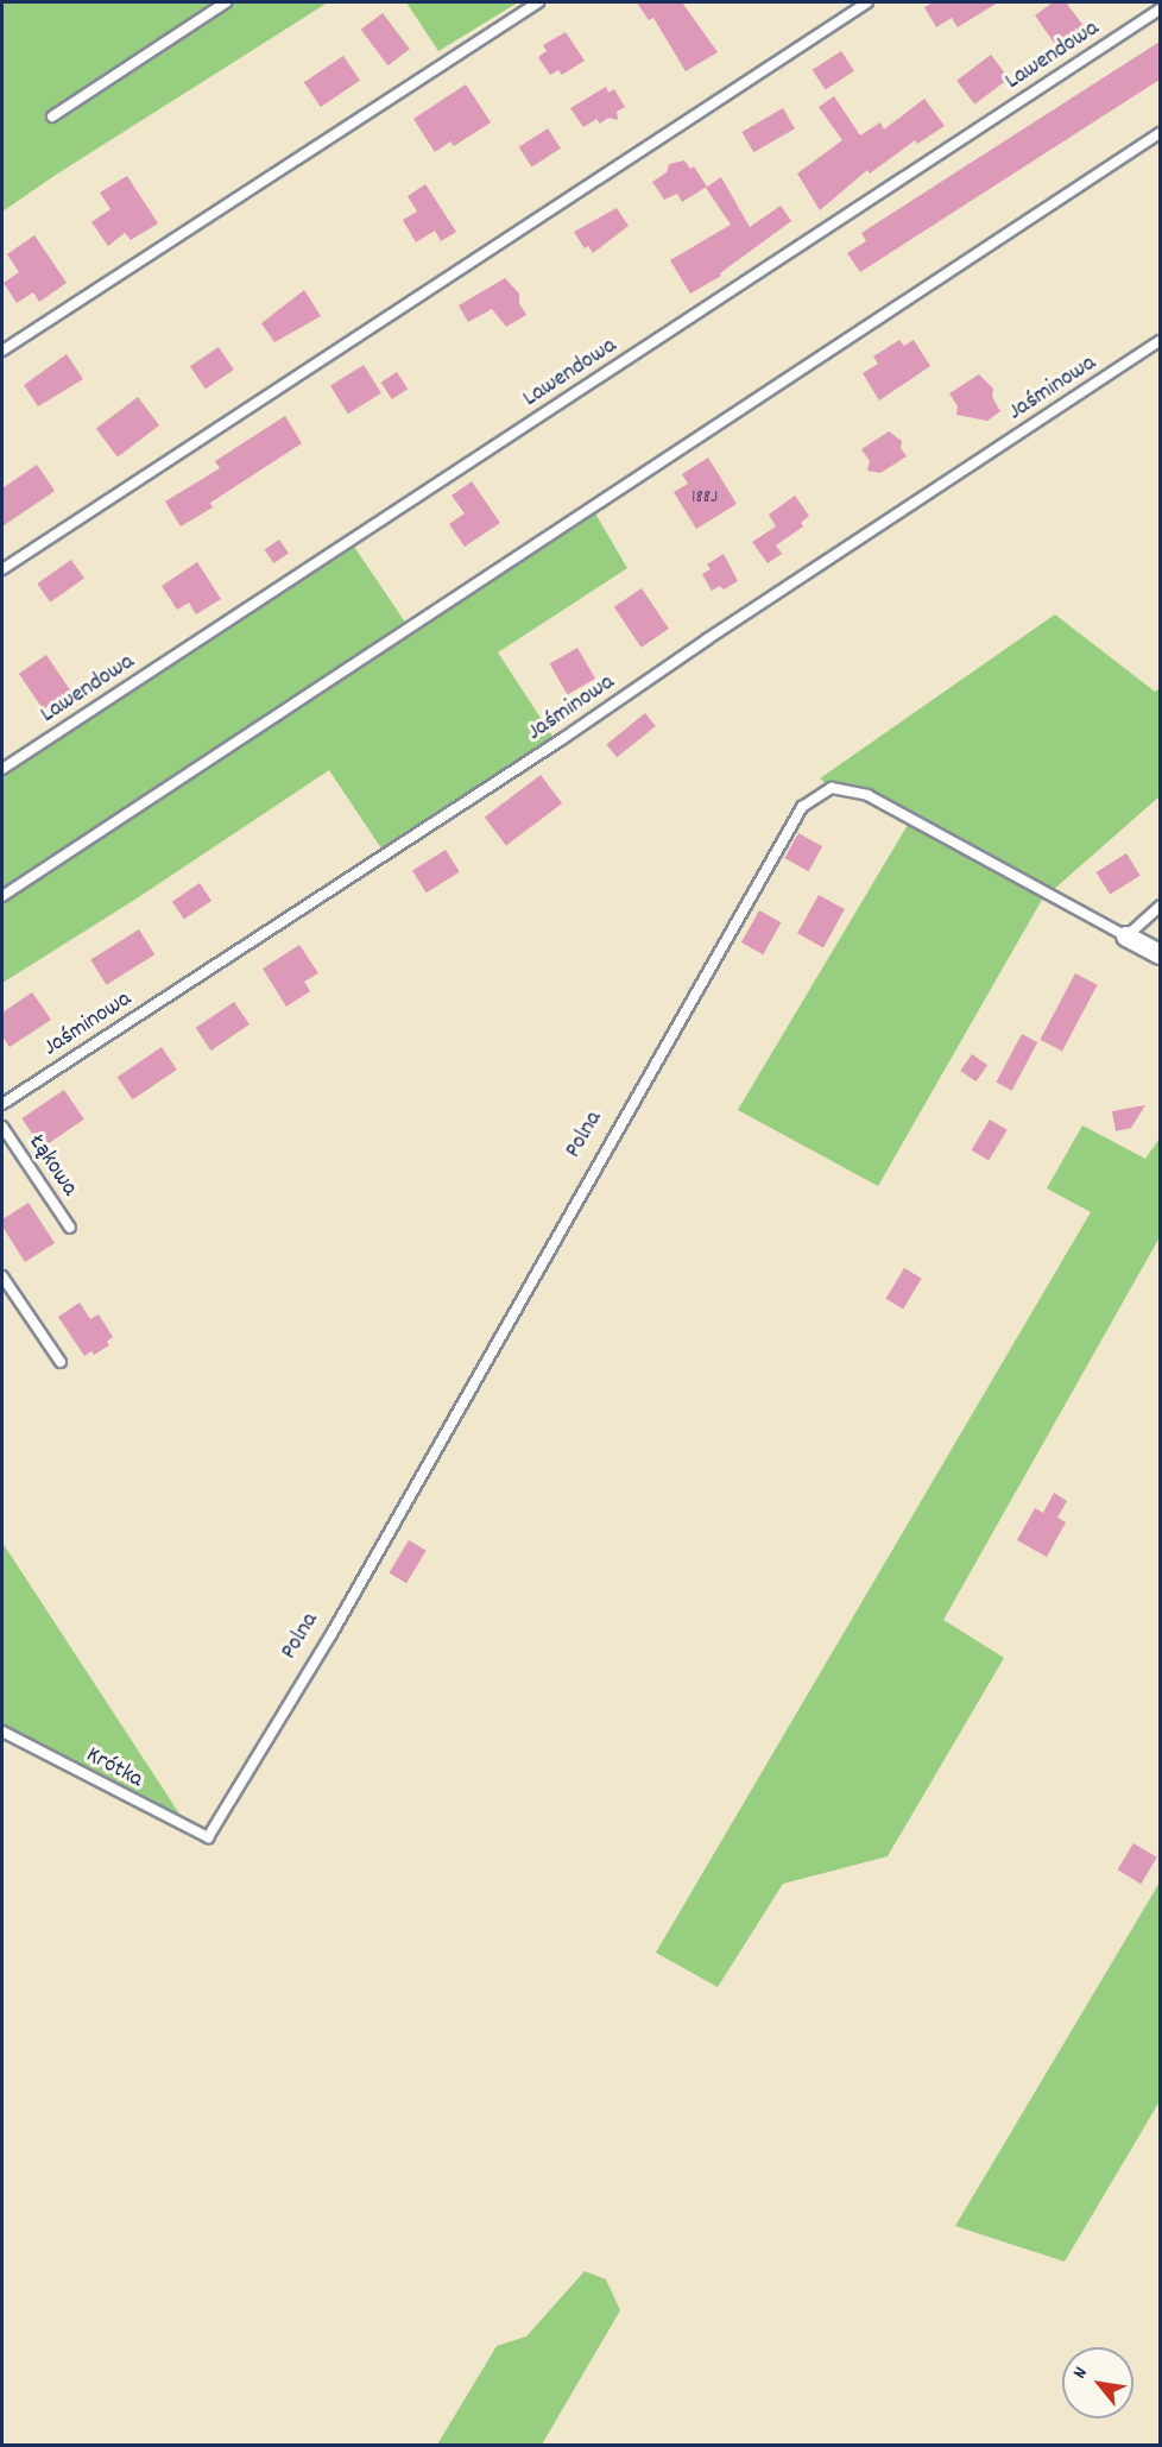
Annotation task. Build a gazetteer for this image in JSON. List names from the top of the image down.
{
  "streets": {
    "street": ["Polna"],
    "lane": [
      "Lawendowa",
      "Jaśminowa",
      "Łąkowa",
      "Krótka"
    ]
  },
  "crossings": [
    ["Polna", "Krótka"]
  ],
  "house_numbers": ["188J"],
  "north": "top left"
}
